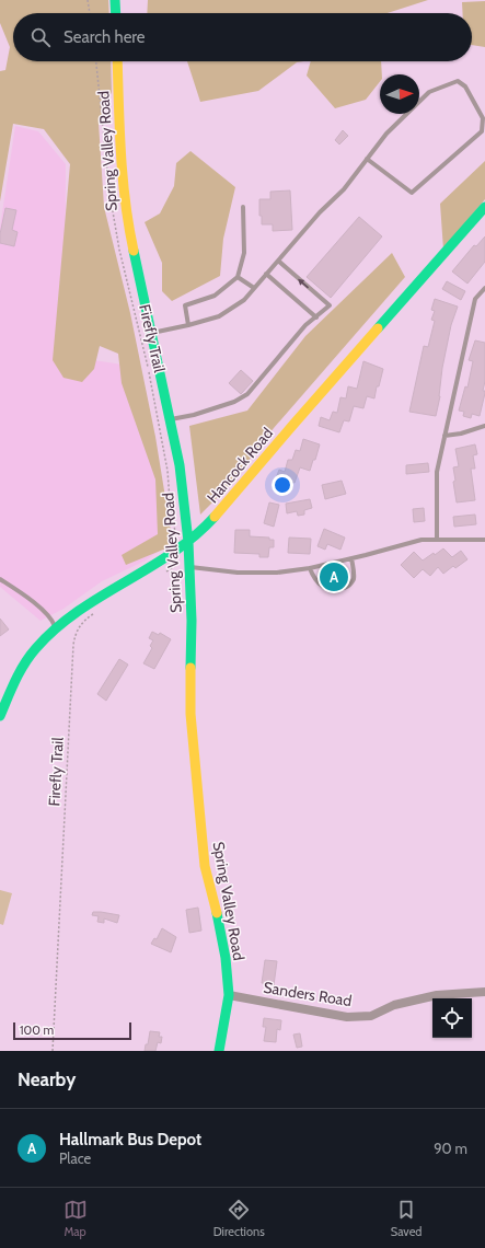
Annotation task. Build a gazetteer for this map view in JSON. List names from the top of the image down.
{
  "streets": {
    "street": ["Spring Valley Road", "Hancock Road", "Sanders Road"],
    "path": ["Firefly Trail"]
  },
  "crossings": [
    ["Spring Valley Road", "Hancock Road"],
    ["Spring Valley Road", "Sanders Road"]
  ],
  "scale_bar": "100 m",
  "north": "right",
  "page": {
    "search": "Search here",
    "pins": "A",
    "scale": "100 m",
    "heading": "Nearby",
    "list": [
      {
        "mark": "A",
        "name": "Hallmark Bus Depot",
        "note": "Place",
        "value": "90 m"
      }
    ],
    "nav": ["Map", "Directions", "Saved"]
  }
}
